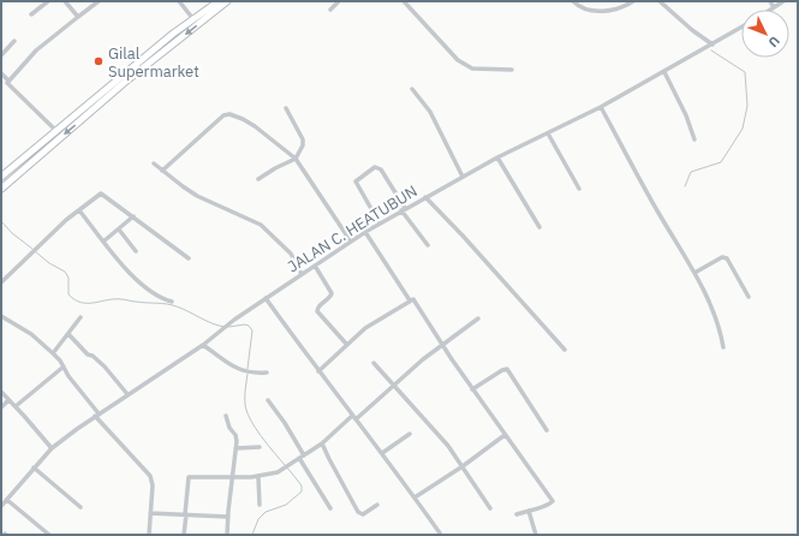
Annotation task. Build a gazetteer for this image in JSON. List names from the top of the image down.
{
  "streets": {
    "street": ["JALAN C. HEATUBUN"]
  },
  "places": ["Gilal Supermarket"],
  "north": "bottom right"
}
